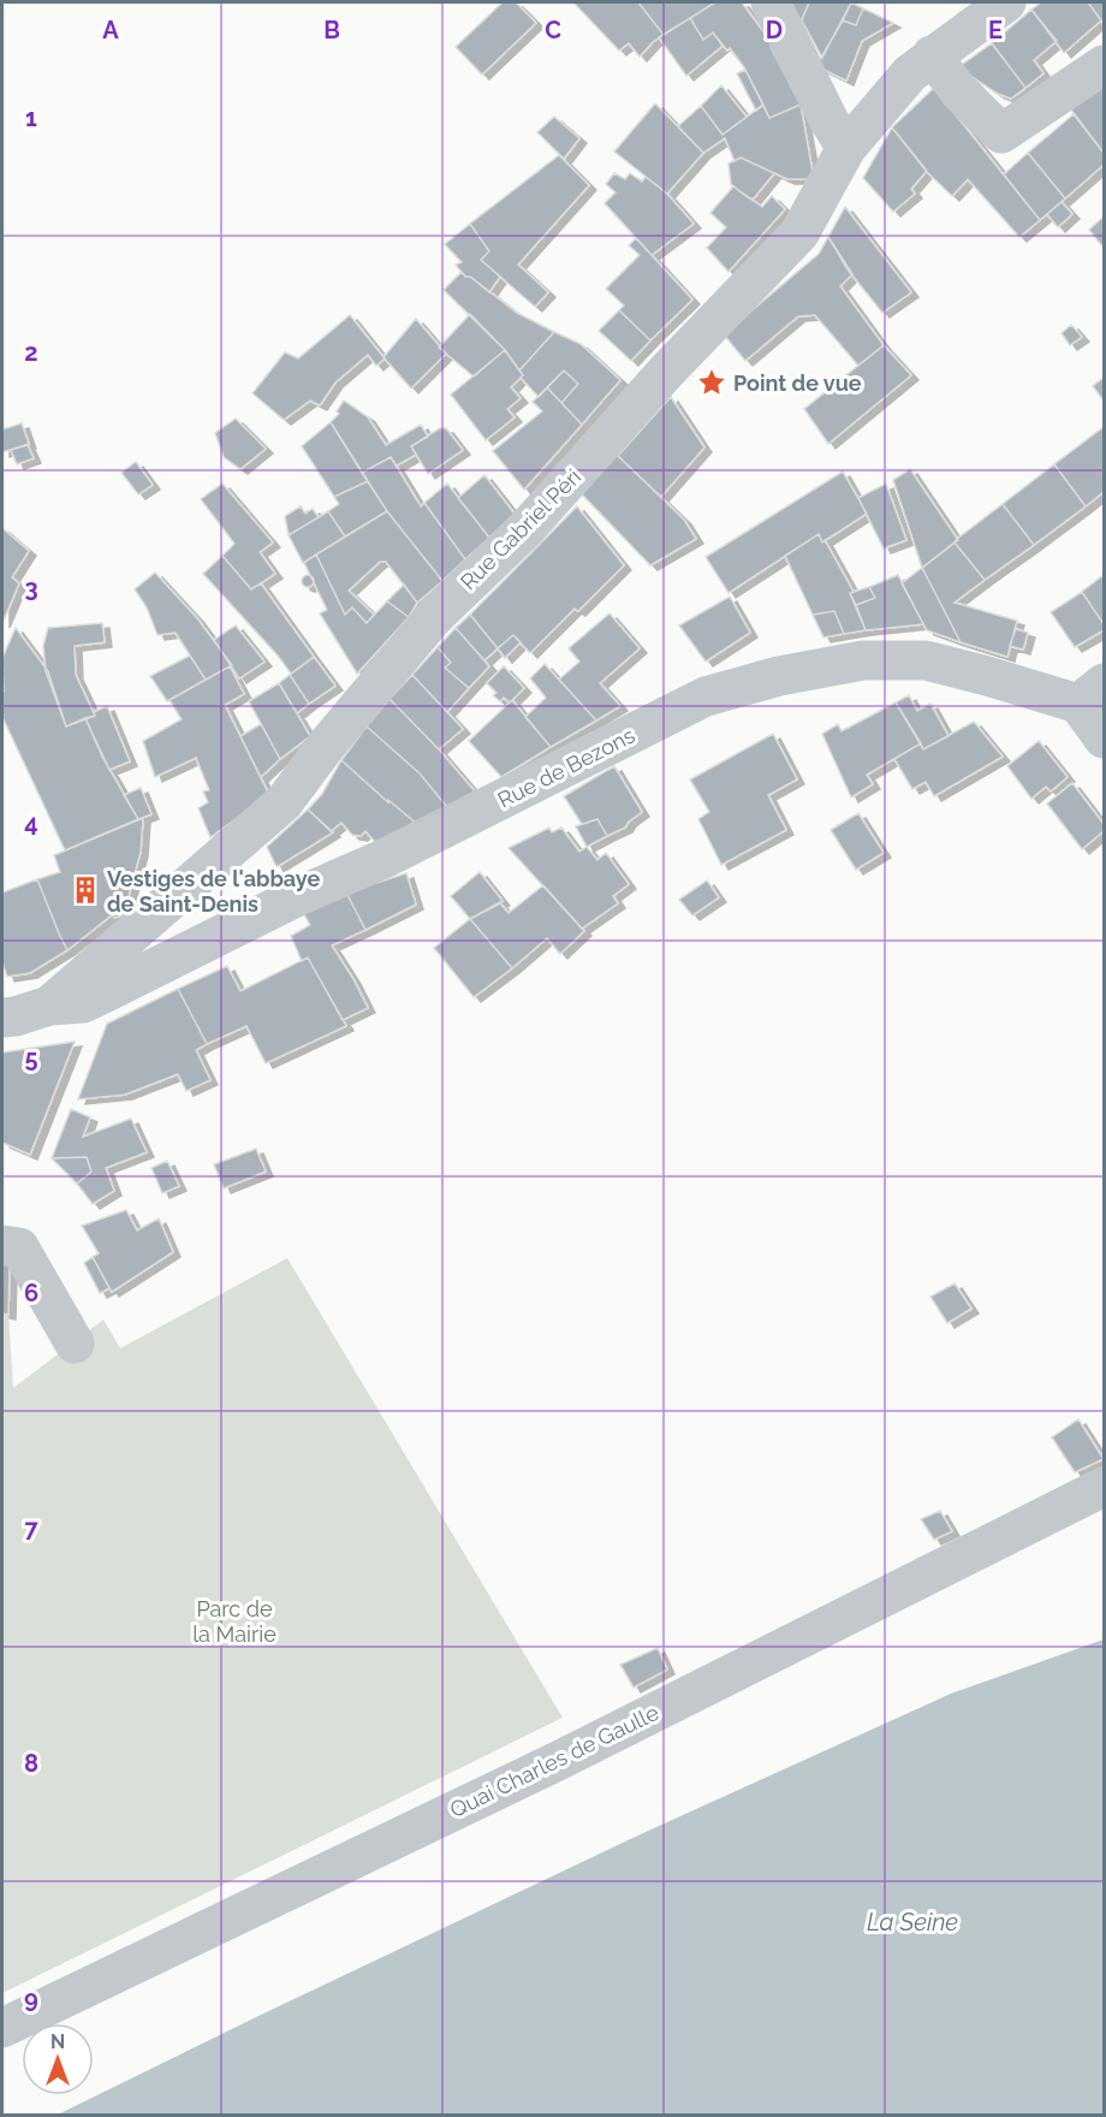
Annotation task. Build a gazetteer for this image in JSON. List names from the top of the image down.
{
  "streets": {
    "street": ["Rue Gabriel Péri", "Rue de Bezons", "Quai Charles de Gaulle"]
  },
  "crossings": [
    ["Rue Gabriel Péri", "Rue de Bezons"]
  ],
  "water": ["La Seine"],
  "parks": ["Parc de la Mairie"],
  "places": {
    "place": ["Point de vue"],
    "building": ["Vestiges de l'abbaye de Saint-Denis"]
  },
  "north": "top",
  "grid": {
    "columns": [
      "A",
      "B",
      "C",
      "D",
      "E"
    ],
    "rows": [
      "1",
      "2",
      "3",
      "4",
      "5",
      "6",
      "7",
      "8",
      "9"
    ]
  }
}
